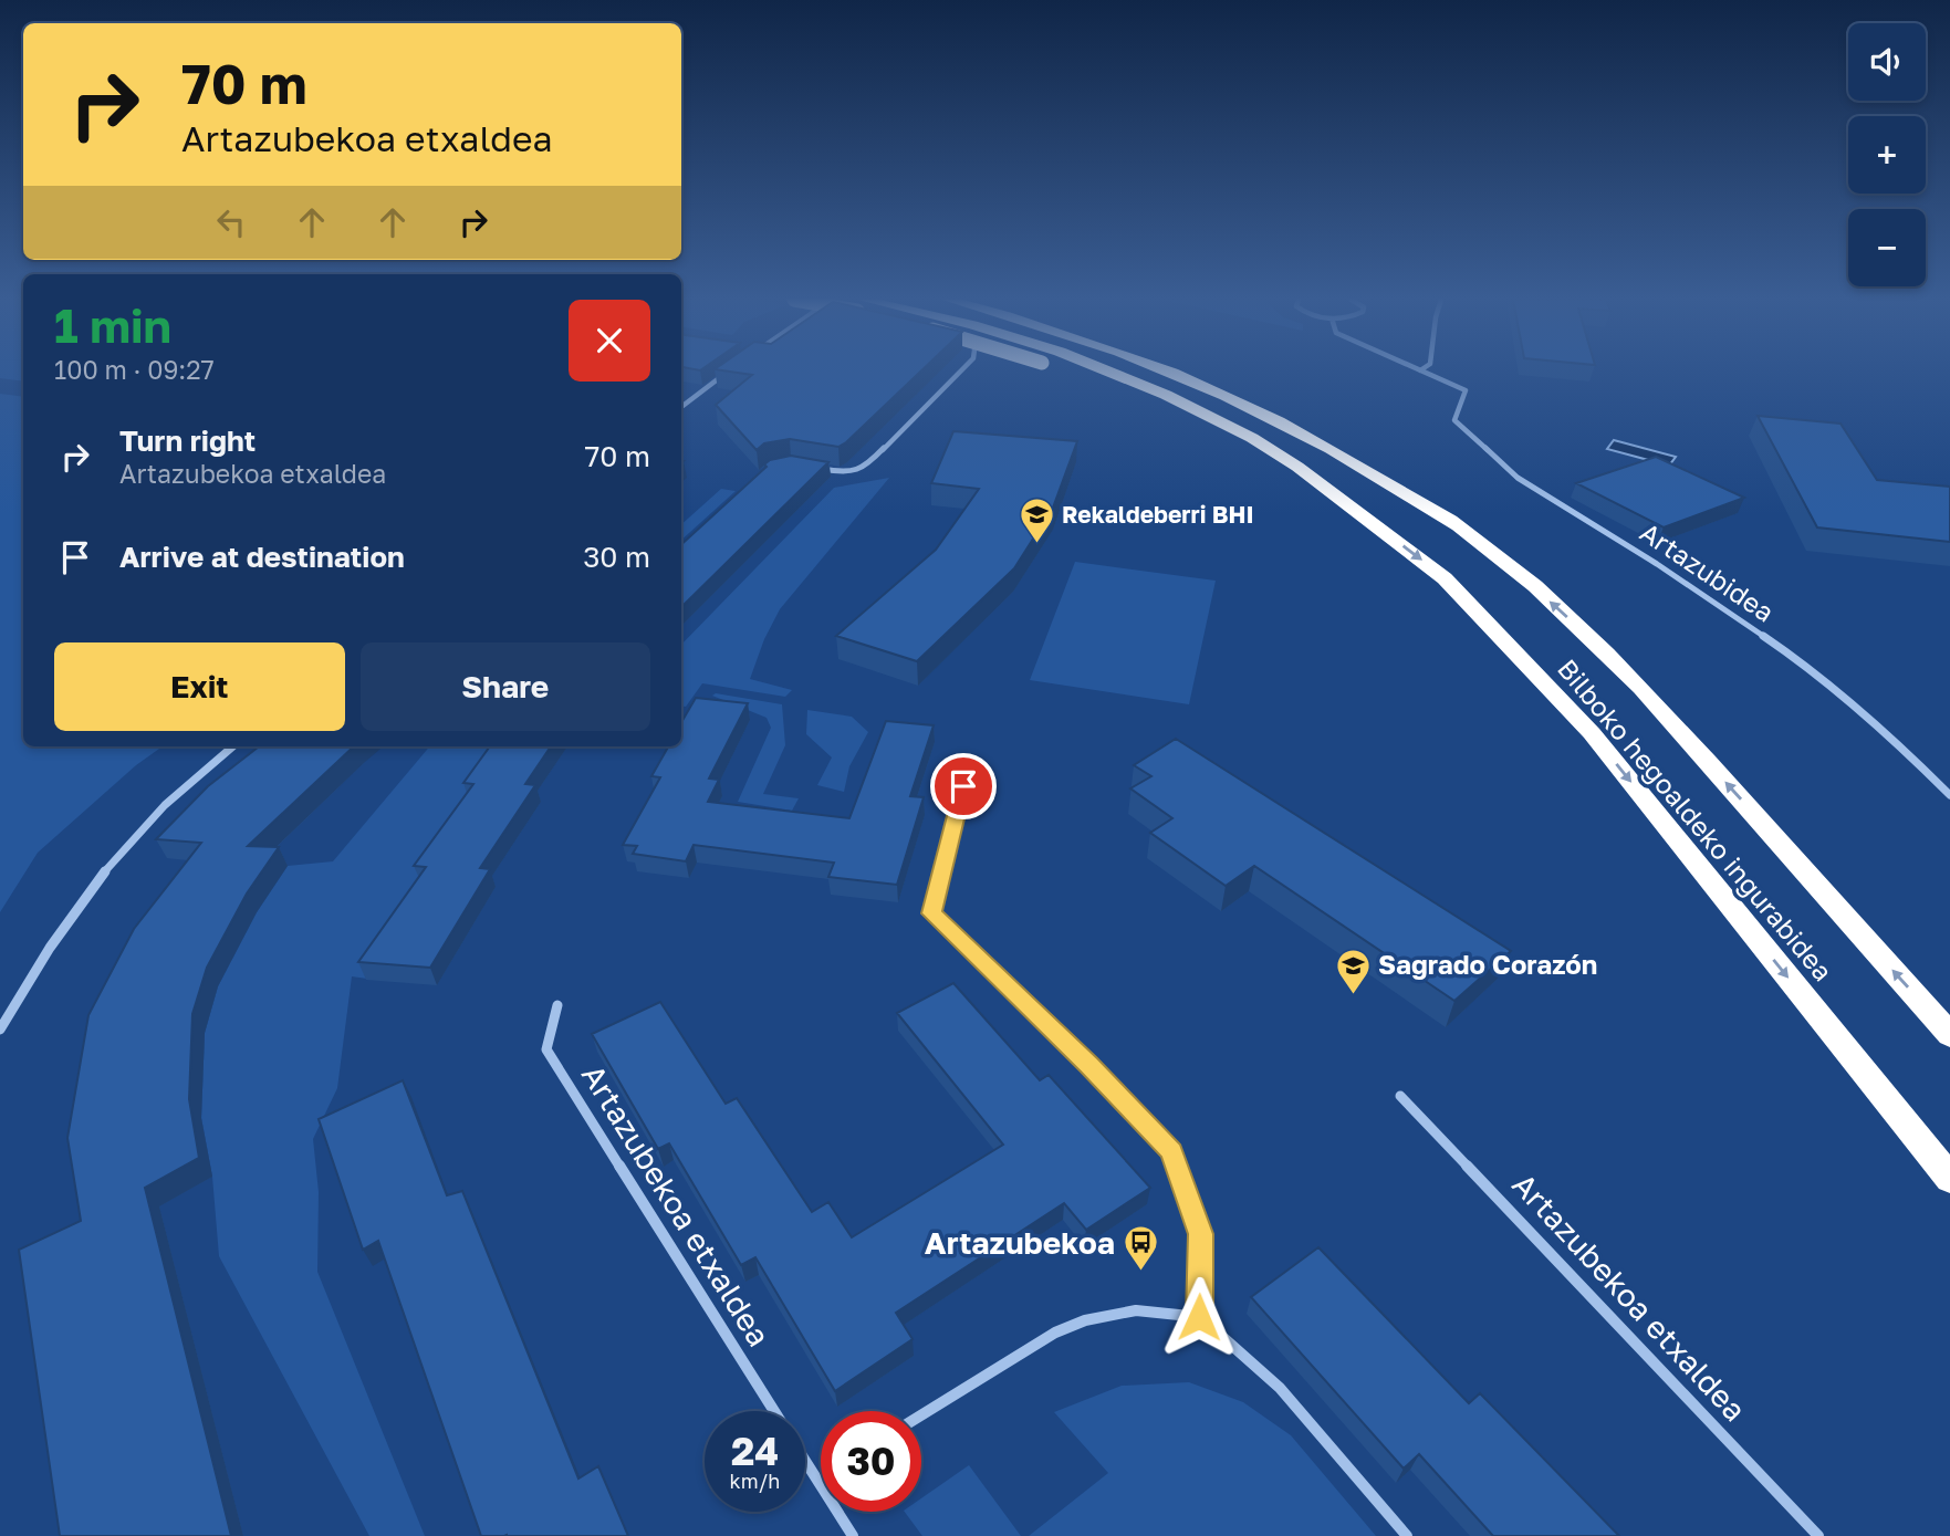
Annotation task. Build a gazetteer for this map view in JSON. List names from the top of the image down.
{
  "streets": {
    "highway": ["Bilboko hegoaldeko ingurabidea"],
    "street": ["Artazubidea", "Artazubekoa etxaldea"]
  },
  "places": {
    "school or university": ["Rekaldeberri BHI", "Sagrado Corazón"],
    "bus stop": ["Artazubekoa"]
  },
  "page": {
    "map_buttons": ["+", "−"],
    "turn": ["70 m", "Artazubekoa etxaldea"],
    "heading": ["1 min", "100 m · 09:27"],
    "list": [
      {
        "name": "Turn right",
        "note": "Artazubekoa etxaldea",
        "value": "70 m"
      },
      {
        "name": "Arrive at destination",
        "value": "30 m"
      }
    ],
    "buttons": ["Exit", "Share"],
    "speed": "24 km/h",
    "limit": "30"
  }
}
